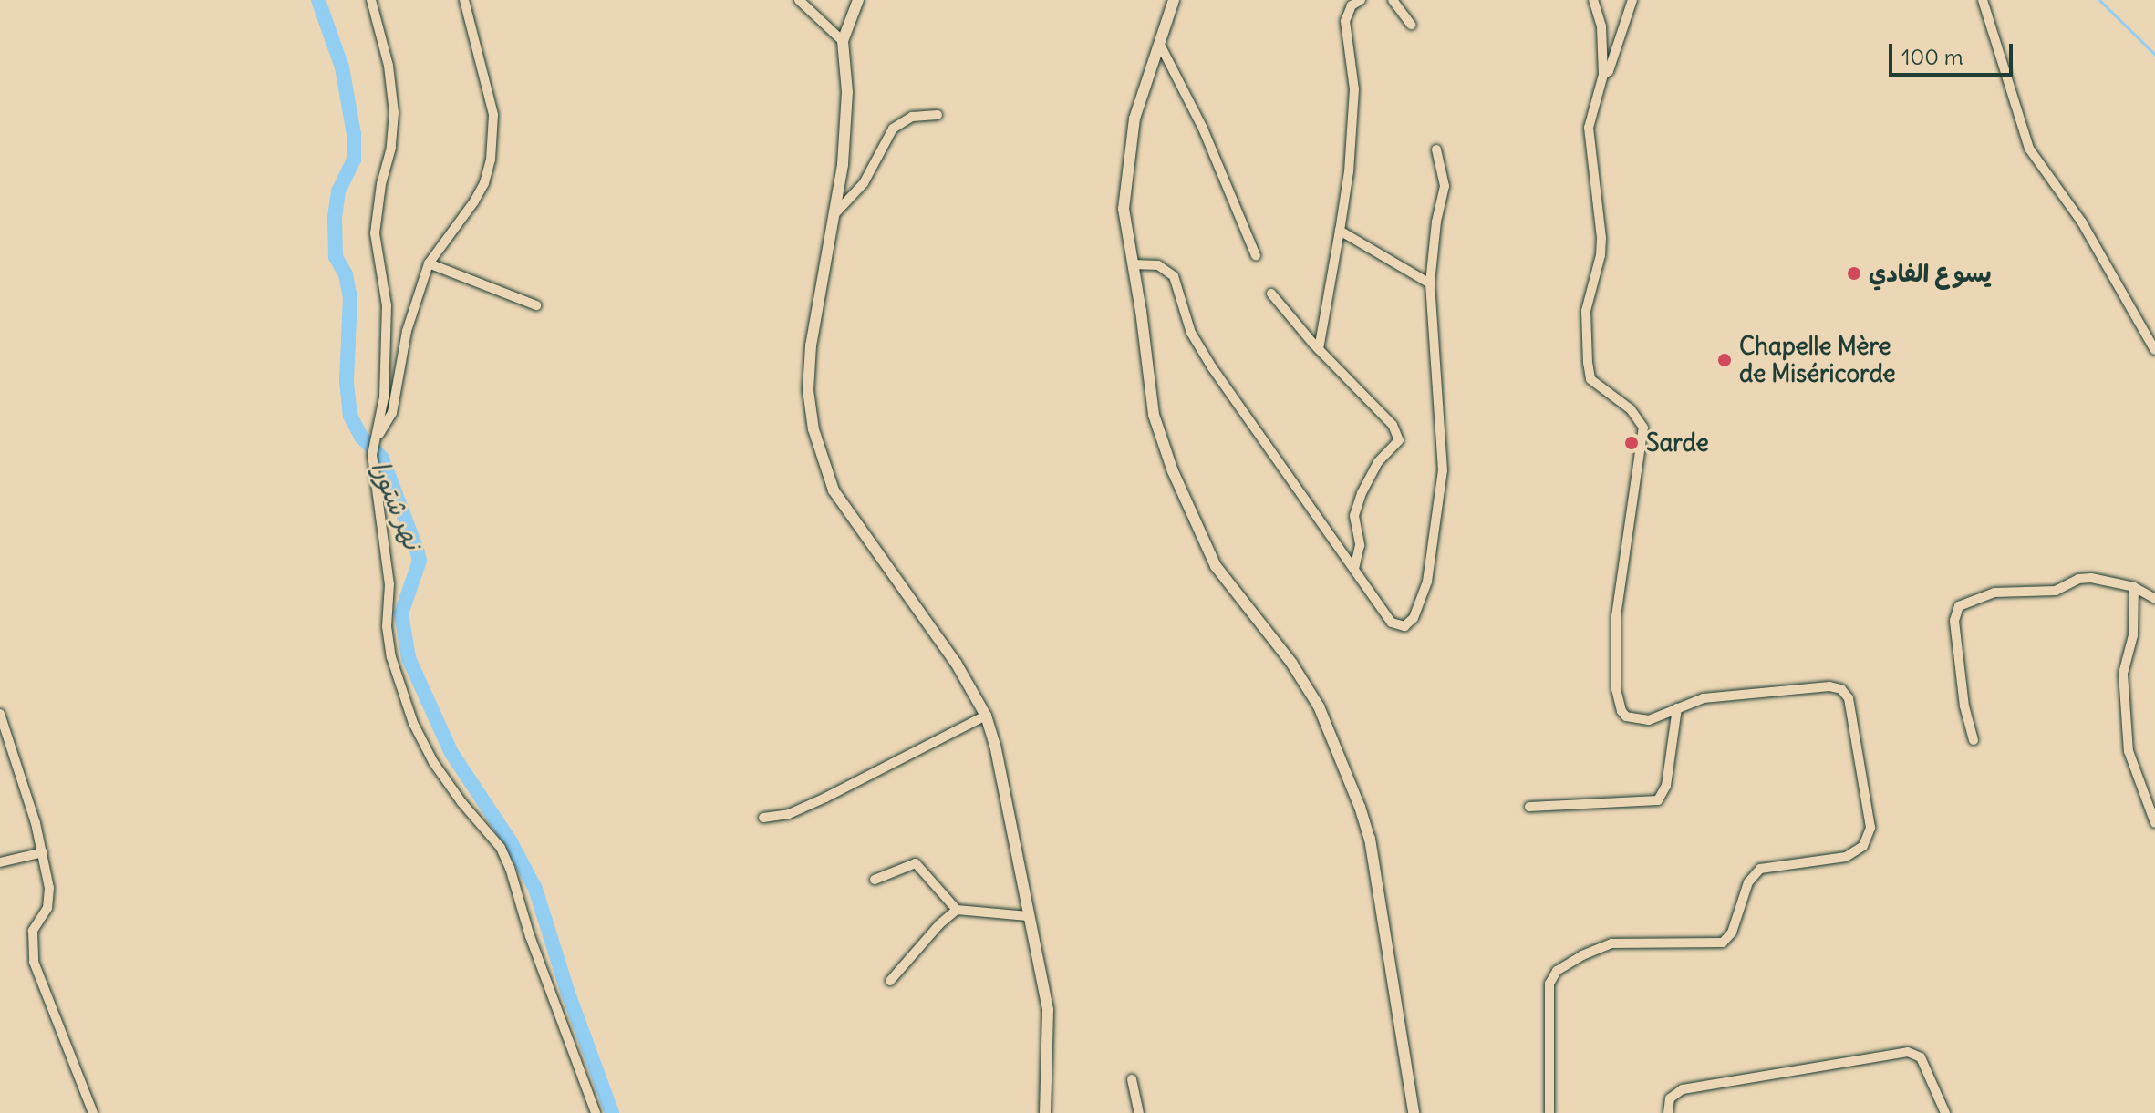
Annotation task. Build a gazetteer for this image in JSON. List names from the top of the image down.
{
  "water": ["نهر شتورا"],
  "places": ["يسوع الفادي", "Chapelle Mère de Miséricorde", "Sarde"],
  "scale_bar": "100 m"
}
